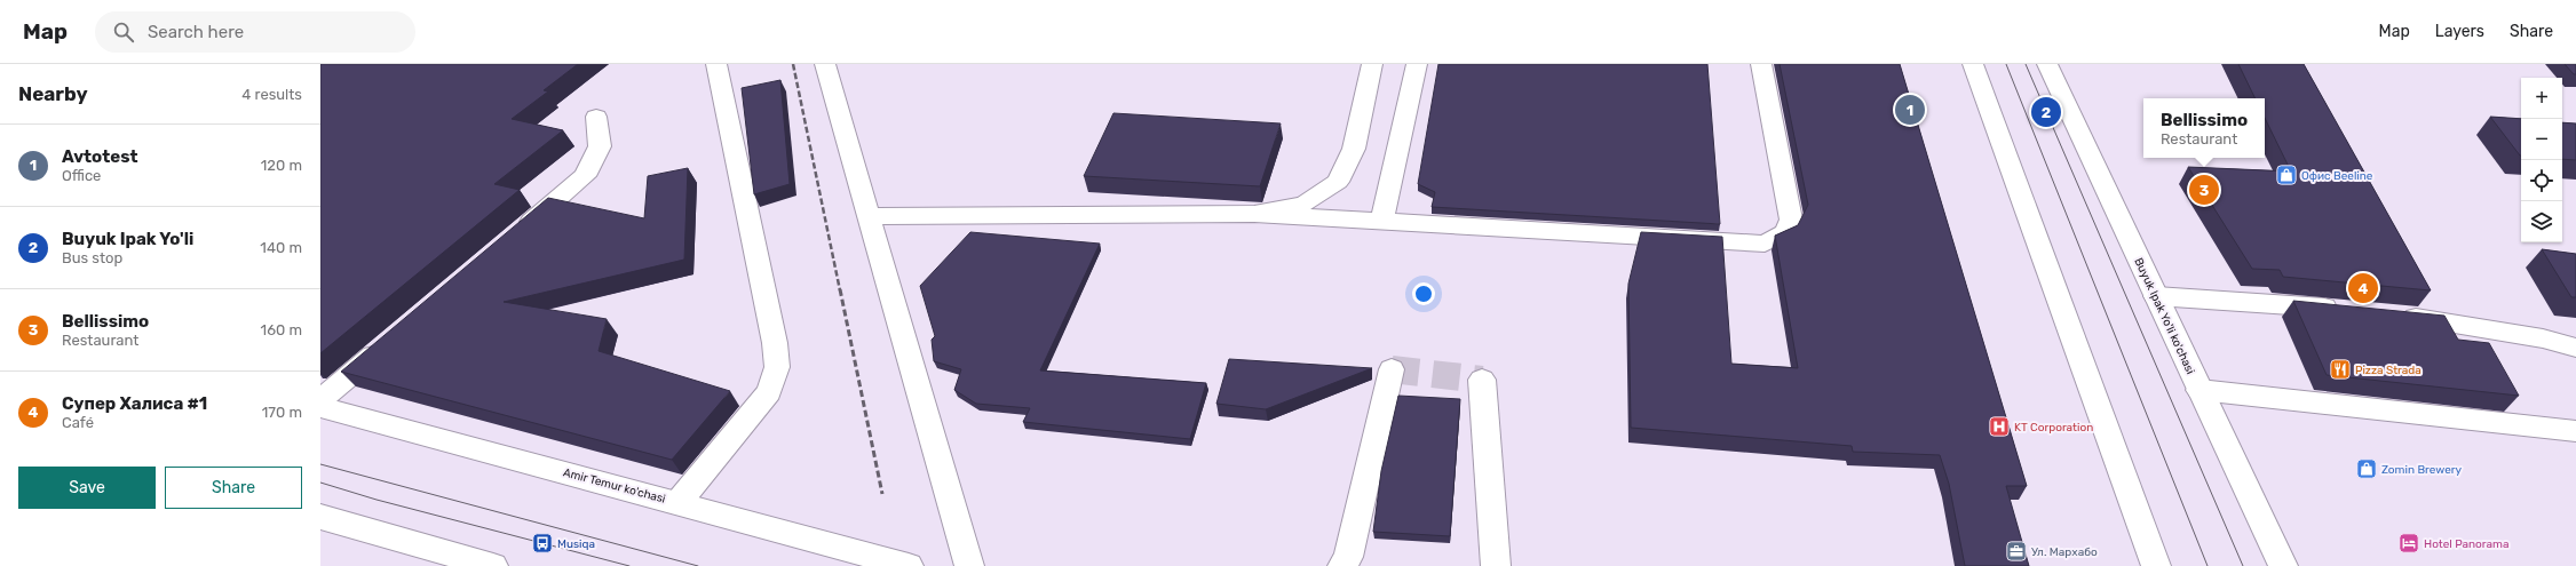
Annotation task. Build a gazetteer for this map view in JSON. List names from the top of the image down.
{
  "streets": {
    "main road": ["Buyuk Ipak Yo'li ko'chasi", "Amir Temur ko'chasi"]
  },
  "places": {
    "shop": ["Офис Beeline", "Zomin Brewery"],
    "restaurant": ["Pizza Strada"],
    "hospital": ["KT Corporation"],
    "bus stop": ["Musiqa"],
    "hotel": ["Hotel Panorama"],
    "office": ["Ул. Мархабо"]
  },
  "page": {
    "header": "Map",
    "search": "Search here",
    "nav": ["Map", "Layers", "Share"],
    "heading": ["Nearby", "4 results"],
    "map_buttons": ["+", "−"],
    "pins": [
      "1",
      "2",
      "3",
      "4"
    ],
    "popup": ["Bellissimo", "Restaurant"],
    "list": [
      {
        "mark": "1",
        "name": "Avtotest",
        "note": "Office",
        "value": "120 m"
      },
      {
        "mark": "2",
        "name": "Buyuk Ipak Yo'li",
        "note": "Bus stop",
        "value": "140 m"
      },
      {
        "mark": "3",
        "name": "Bellissimo",
        "note": "Restaurant",
        "value": "160 m"
      },
      {
        "mark": "4",
        "name": "Супер Халиса #1",
        "note": "Café",
        "value": "170 m"
      }
    ],
    "buttons": ["Save", "Share"]
  }
}
